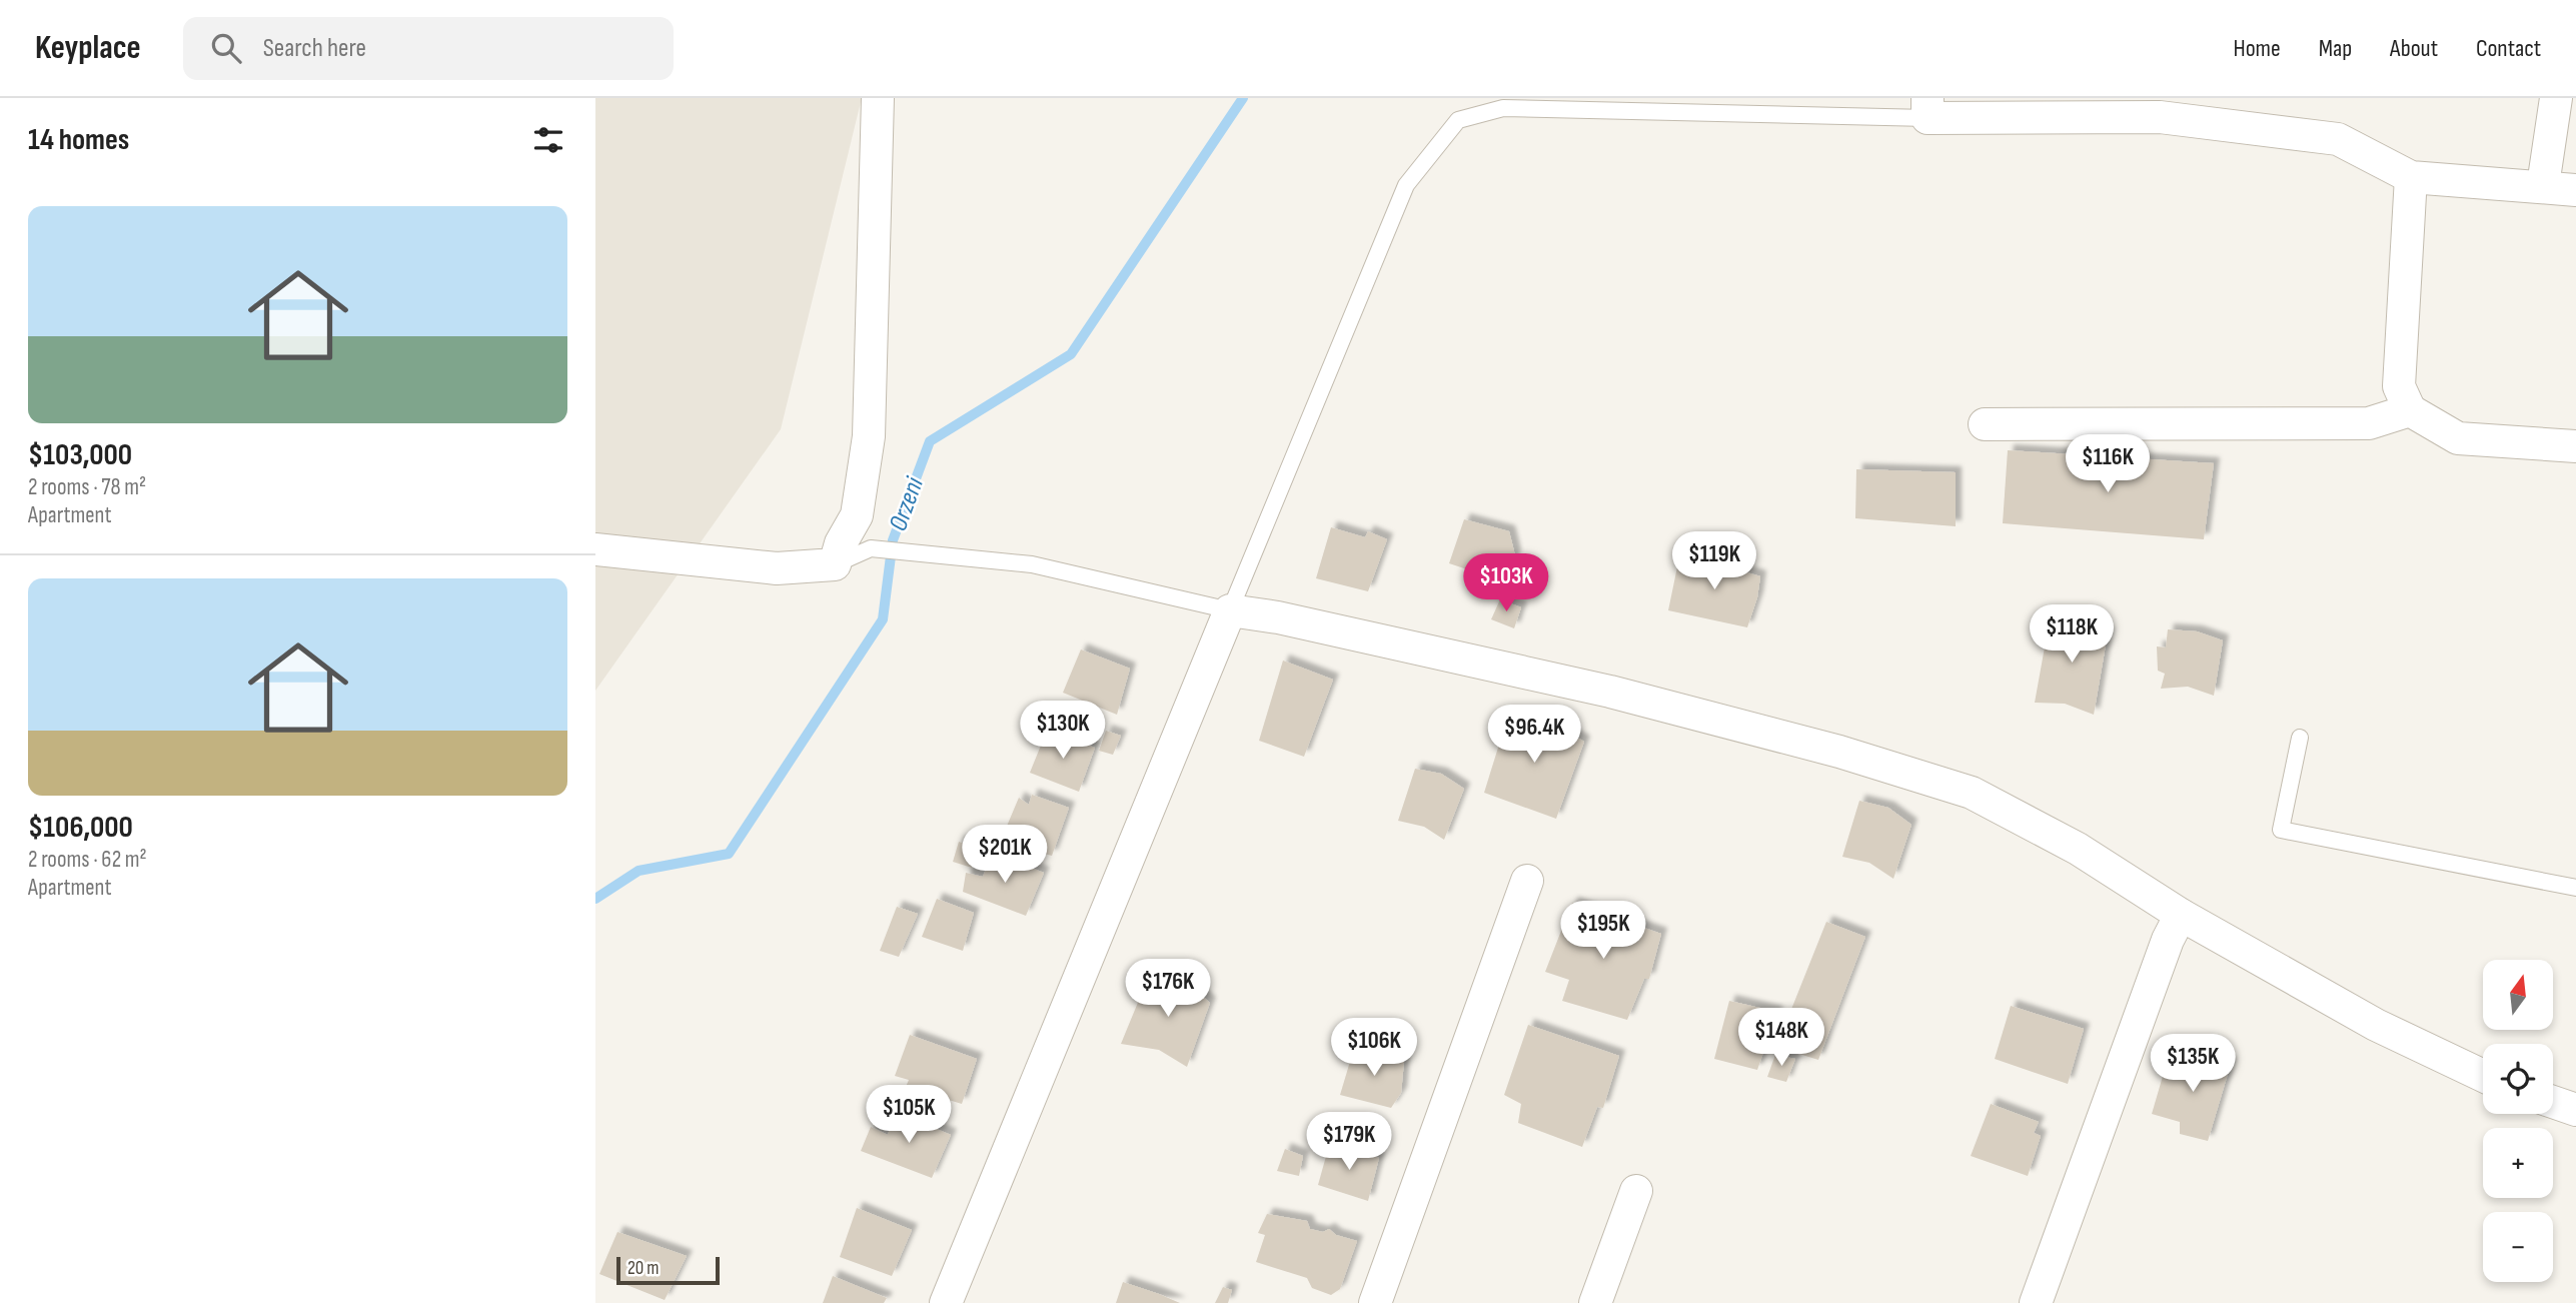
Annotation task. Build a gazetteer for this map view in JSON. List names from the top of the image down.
{
  "water": ["Orzeni"],
  "scale_bar": "20 m",
  "north": "top",
  "page": {
    "header": "Keyplace",
    "search": "Search here",
    "nav": [
      "Home",
      "Map",
      "About",
      "Contact"
    ],
    "heading": "14 homes",
    "list": [
      {
        "name": "$103,000",
        "note": "2 rooms · 78 m² · Apartment"
      },
      {
        "name": "$106,000",
        "note": "2 rooms · 62 m² · Apartment"
      }
    ],
    "price": [
      "$116K",
      "$119K",
      "$103K",
      "$118K",
      "$130K",
      "$96.4K",
      "$201K",
      "$195K",
      "$176K",
      "$148K",
      "$106K",
      "$135K",
      "$105K",
      "$179K"
    ],
    "map_buttons": ["+", "−"],
    "scale": "20 m"
  }
}
